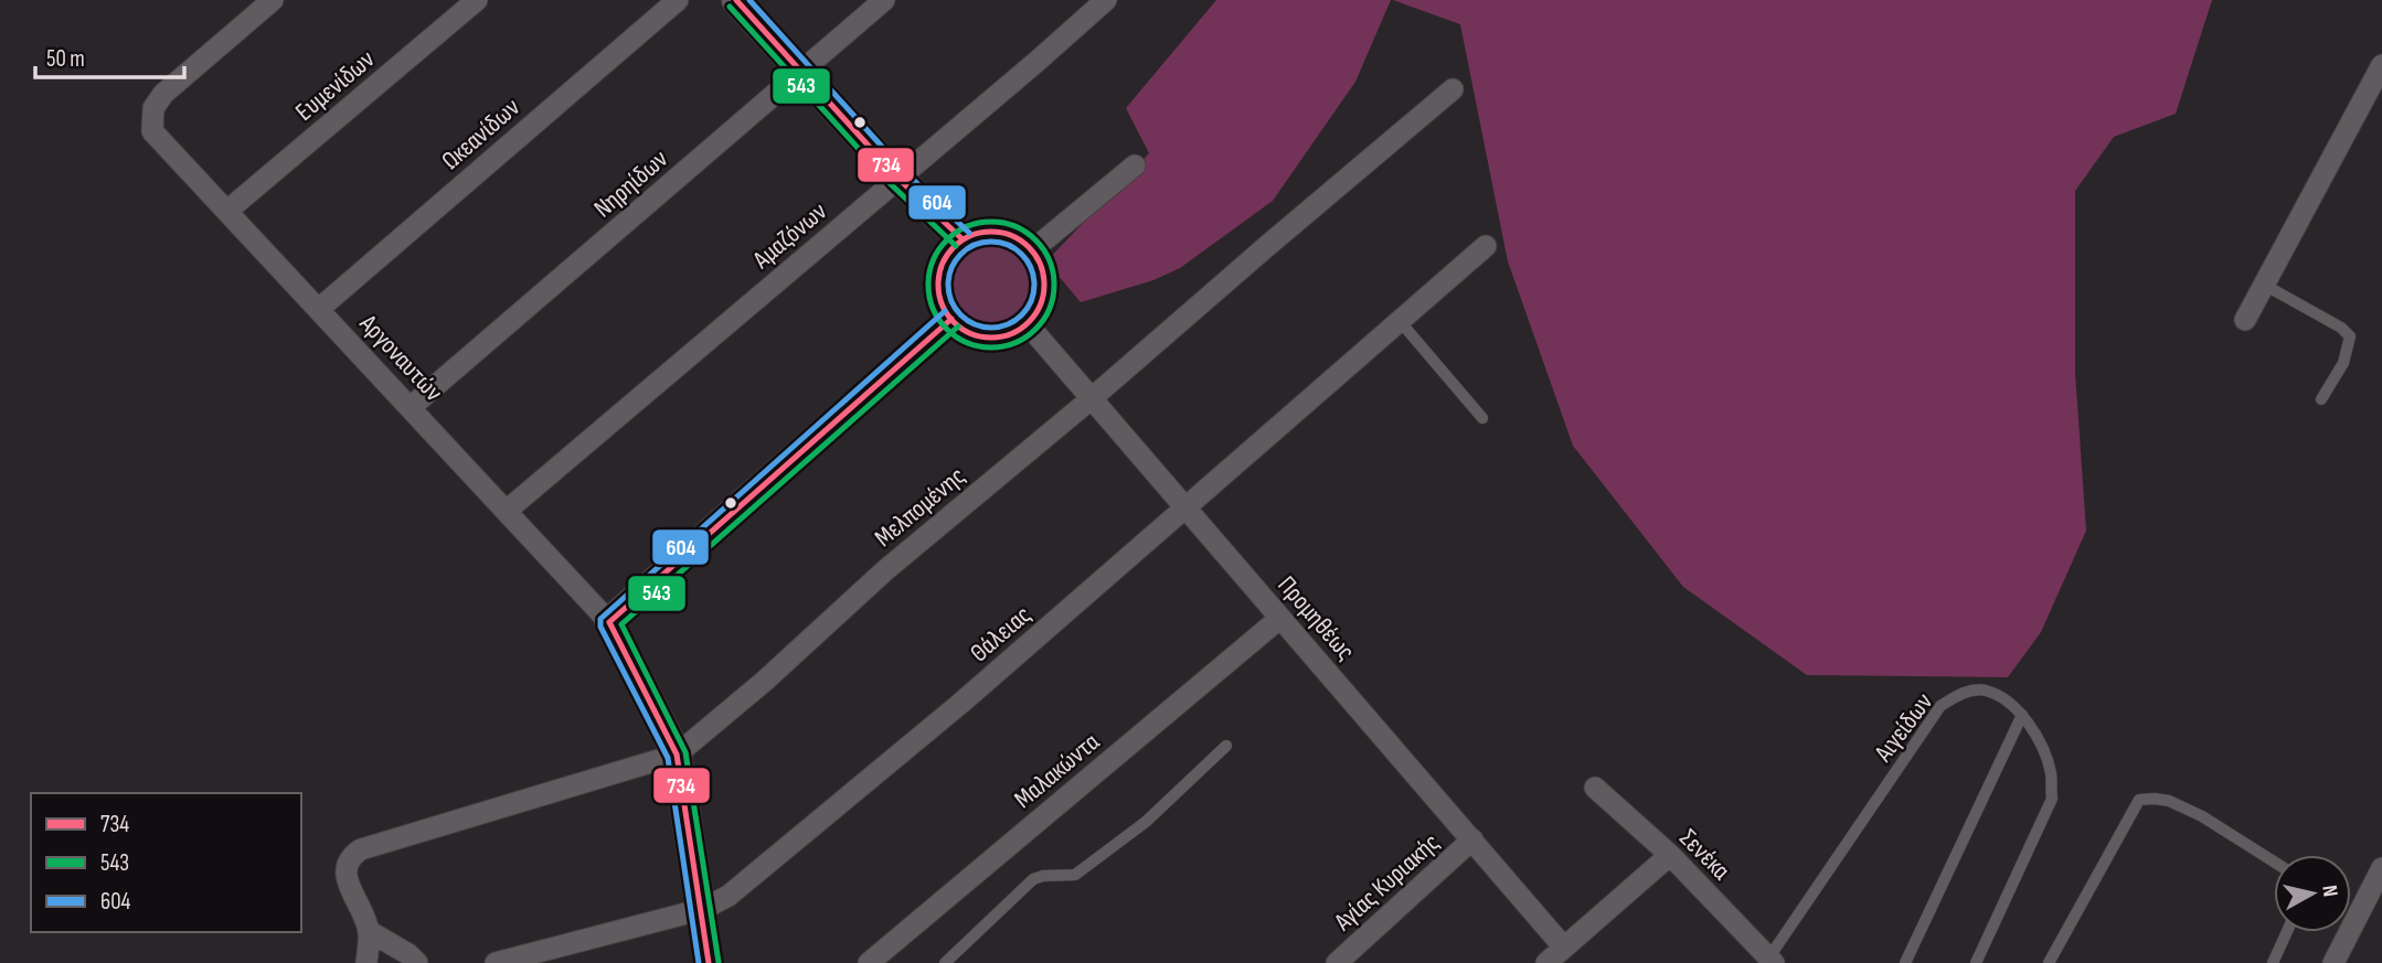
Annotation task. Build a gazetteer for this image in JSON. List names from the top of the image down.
{
  "streets": {
    "street": [
      "Ευμενίδων",
      "Ωκεανίδων",
      "Νηρηίδων",
      "Αμαζόνων",
      "Αργοναυτών",
      "Μελπομένης",
      "Προμηθέως",
      "Θάλειας",
      "Μαλακώντα",
      "Σενέκα",
      "Αγίας Κυριακής"
    ],
    "lane": ["Αιγείδων"]
  },
  "crossings": [
    ["Ευμενίδων", "Αργοναυτών"],
    ["Ωκεανίδων", "Αργοναυτών"],
    ["Νηρηίδων", "Αργοναυτών"],
    ["Αμαζόνων", "Αργοναυτών"],
    ["Μελπομένης", "Προμηθέως"],
    ["Προμηθέως", "Θάλειας"],
    ["Προμηθέως", "Μαλακώντα"],
    ["Προμηθέως", "Αγίας Κυριακής"],
    ["Αιγείδων", "Σενέκα"]
  ],
  "lines": ["transit line 734", "transit line 604", "transit line 543"],
  "legend": ["734", "543", "604"],
  "scale_bar": "50 m",
  "north": "right"
}
